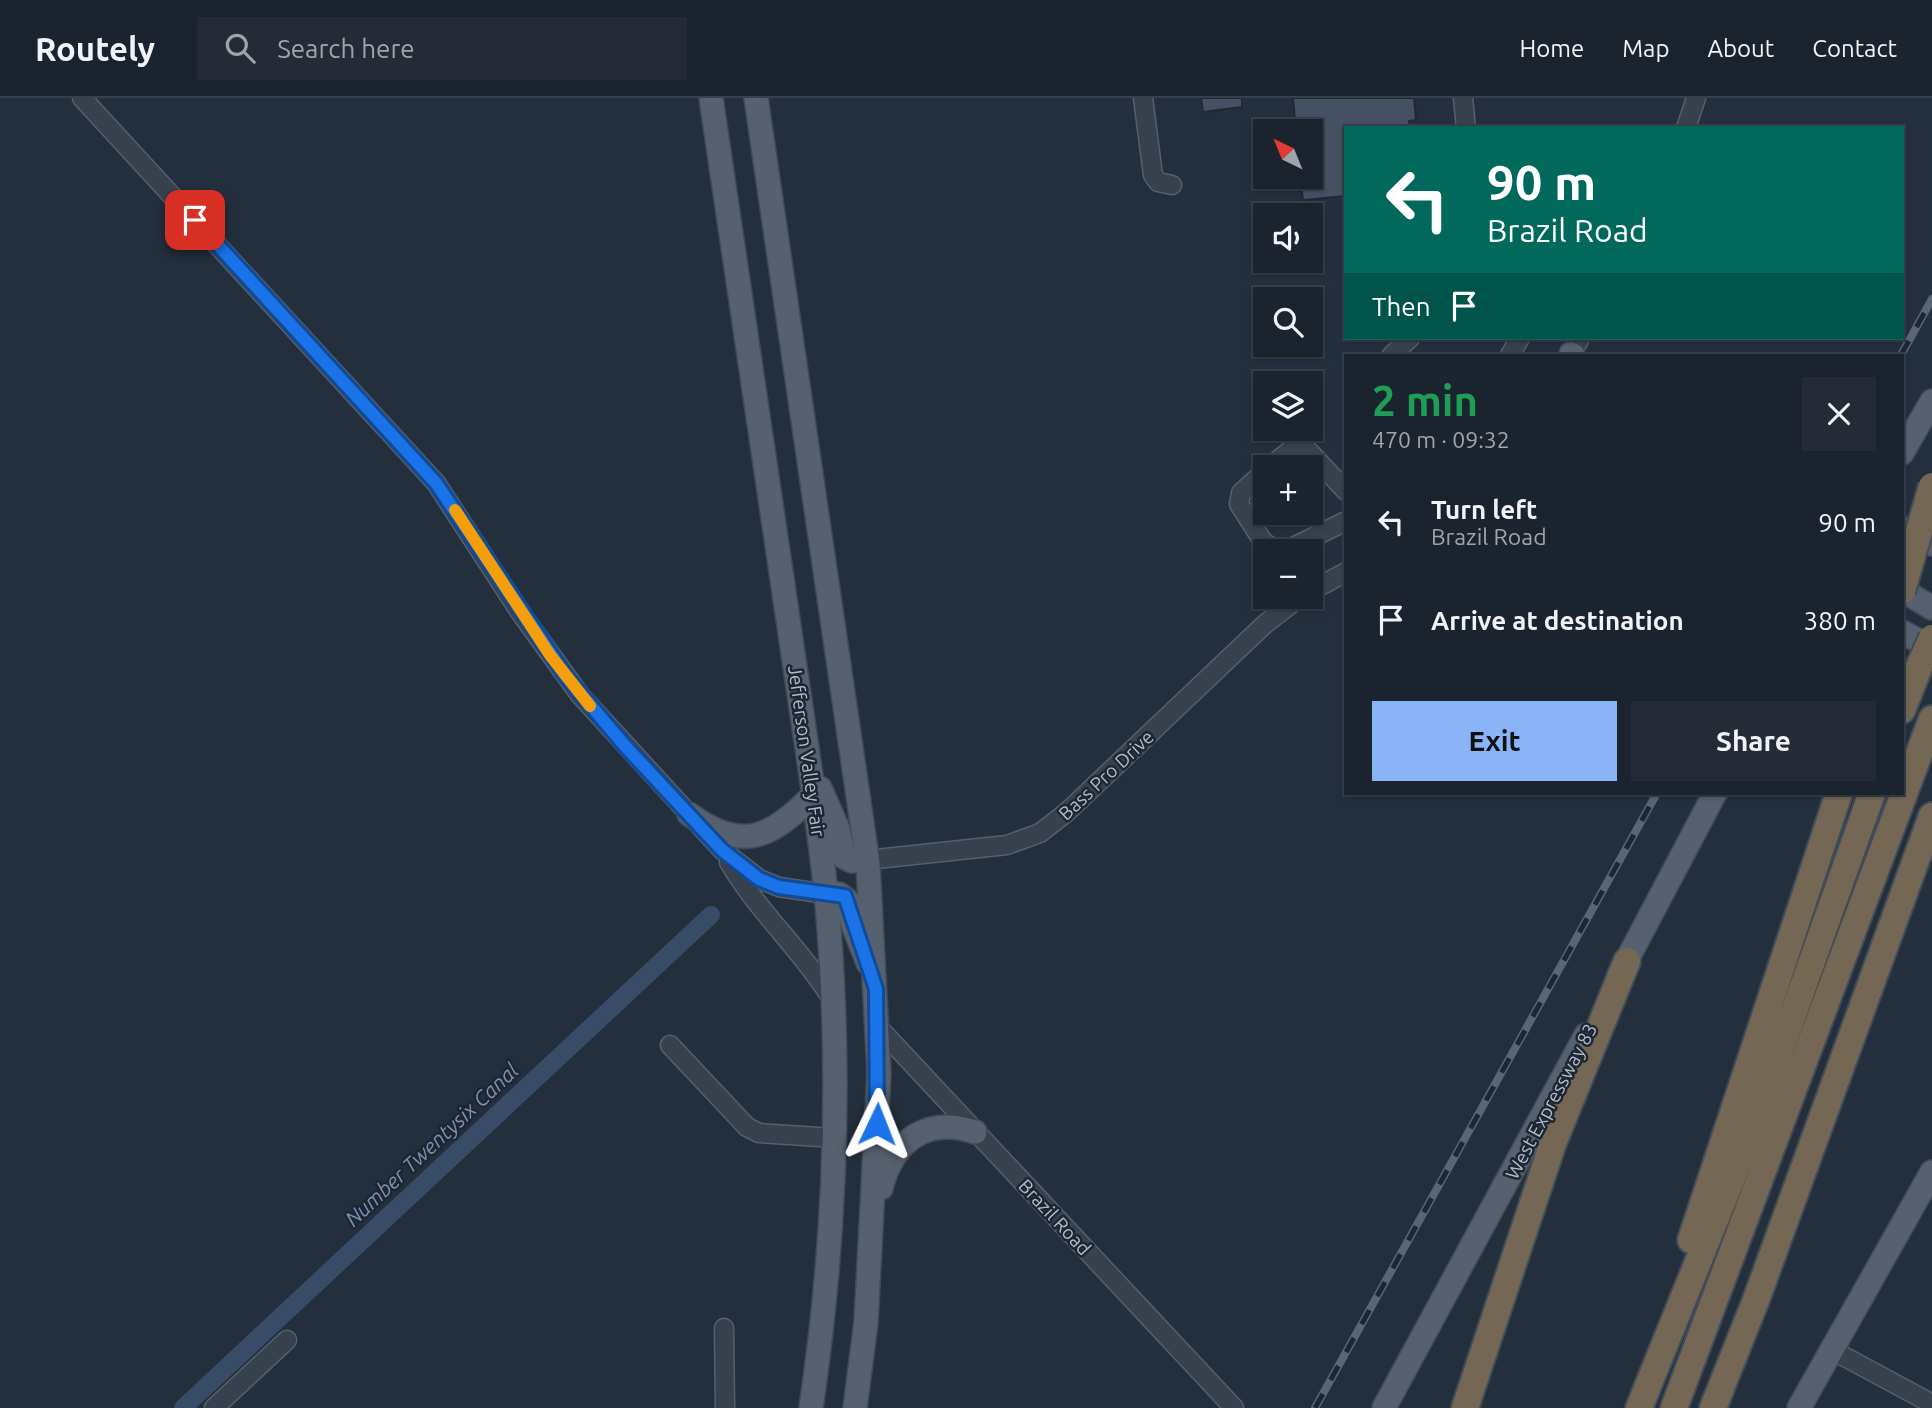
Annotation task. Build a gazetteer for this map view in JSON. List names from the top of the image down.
{
  "streets": {
    "main road": ["Jefferson Valley Fair", "West Expressway 83"],
    "street": ["Bass Pro Drive", "Brazil Road"]
  },
  "water": ["Number Twentysix Canal"],
  "north": "top left",
  "page": {
    "header": "Routely",
    "search": "Search here",
    "nav": [
      "Home",
      "Map",
      "About",
      "Contact"
    ],
    "map_buttons": ["+", "−"],
    "turn": ["90 m", "Brazil Road"],
    "then": "Then",
    "heading": ["2 min", "470 m · 09:32"],
    "list": [
      {
        "name": "Turn left",
        "note": "Brazil Road",
        "value": "90 m"
      },
      {
        "name": "Arrive at destination",
        "value": "380 m"
      }
    ],
    "buttons": ["Exit", "Share"]
  }
}
